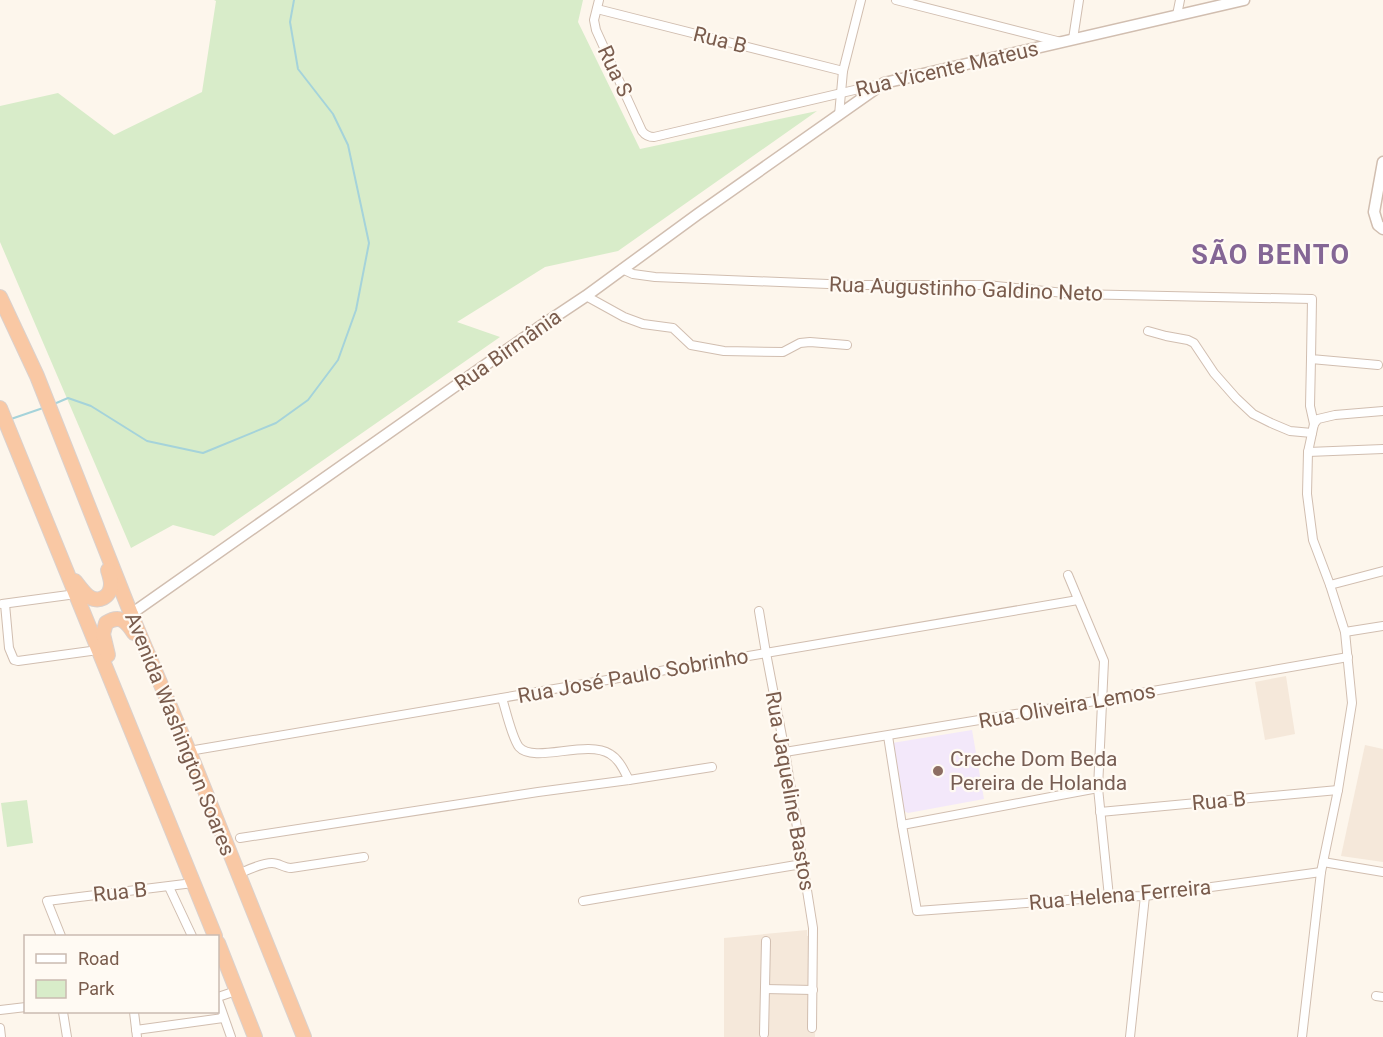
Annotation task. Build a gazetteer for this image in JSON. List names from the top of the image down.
{
  "streets": {
    "highway": ["Avenida Washington Soares"],
    "street": [
      "Rua B",
      "Rua Vicente Mateus",
      "Rua S",
      "Rua Augustinho Galdino Neto",
      "Rua Birmânia",
      "Rua José Paulo Sobrinho",
      "Rua Oliveira Lemos",
      "Rua Jaqueline Bastos",
      "Rua Helena Ferreira"
    ]
  },
  "crossings": [
    ["Rua B", "Rua S"],
    ["Rua B", "Avenida Washington Soares"],
    ["Rua Vicente Mateus", "Rua S"],
    ["Rua Vicente Mateus", "Rua Birmânia"],
    ["Rua Augustinho Galdino Neto", "Rua Birmânia"],
    ["Rua Birmânia", "Avenida Washington Soares"],
    ["Rua José Paulo Sobrinho", "Avenida Washington Soares"],
    ["Rua José Paulo Sobrinho", "Rua Jaqueline Bastos"],
    ["Rua Oliveira Lemos", "Rua Jaqueline Bastos"]
  ],
  "districts": ["SÃO BENTO"],
  "places": ["Creche Dom Beda Pereira de Holanda"],
  "legend": ["Road", "Park"]
}
